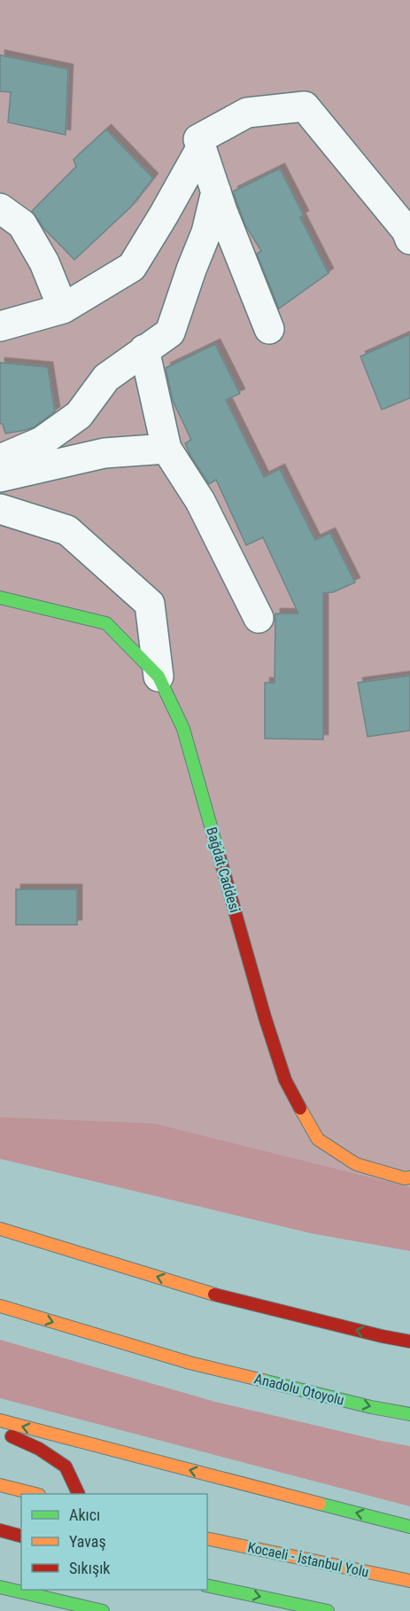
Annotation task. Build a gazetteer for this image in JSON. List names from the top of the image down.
{
  "streets": {
    "main road": ["Bağdat Caddesi", "Anadolu Otoyolu", "Kocaeli - İstanbul Yolu"]
  },
  "legend": ["Akıcı", "Yavaş", "Sıkışık"]
}
